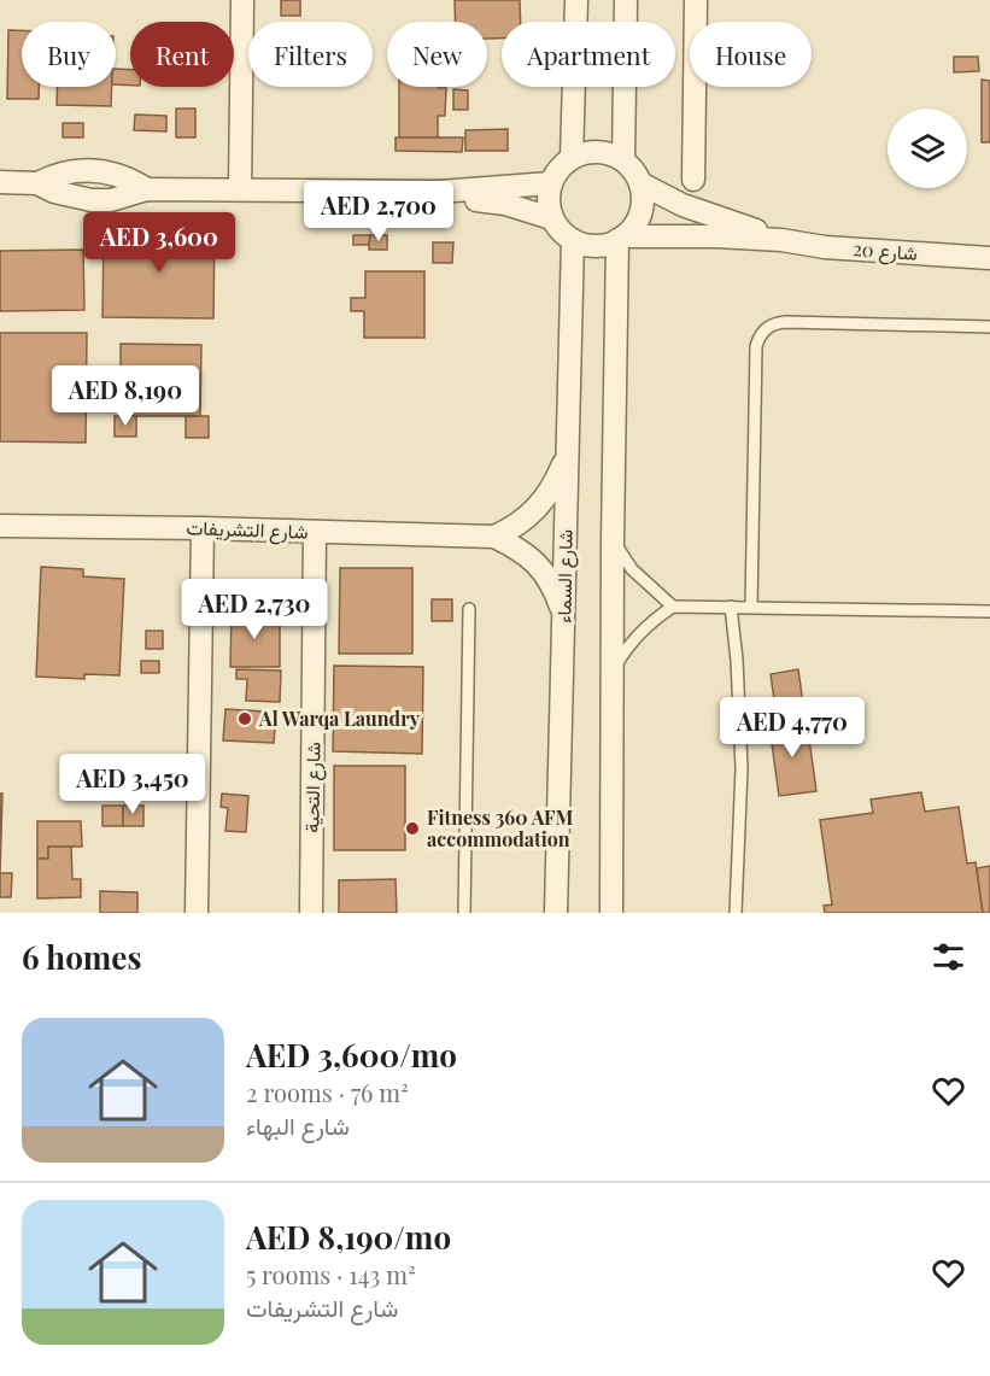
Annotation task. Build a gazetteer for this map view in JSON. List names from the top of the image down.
{
  "streets": {
    "street": [
      "شارع 20",
      "شارع التشريفات",
      "شارع السماء",
      "شارع التحية"
    ]
  },
  "crossings": [
    ["شارع 20", "شارع السماء"],
    ["شارع التشريفات", "شارع السماء"],
    ["شارع التشريفات", "شارع التحية"]
  ],
  "places": ["Al Warqa Laundry", "Fitness 360 AFM accommodation"],
  "page": {
    "chip": [
      "Buy",
      "Rent",
      "Filters",
      "New",
      "Apartment",
      "House"
    ],
    "price": [
      "AED 2,700",
      "AED 3,600",
      "AED 8,190",
      "AED 2,730",
      "AED 4,770",
      "AED 3,450"
    ],
    "heading": "6 homes",
    "list": [
      {
        "name": "AED 3,600/mo",
        "note": "2 rooms · 76 m² · شارع البهاء"
      },
      {
        "name": "AED 8,190/mo",
        "note": "5 rooms · 143 m² · شارع التشريفات"
      }
    ]
  }
}
